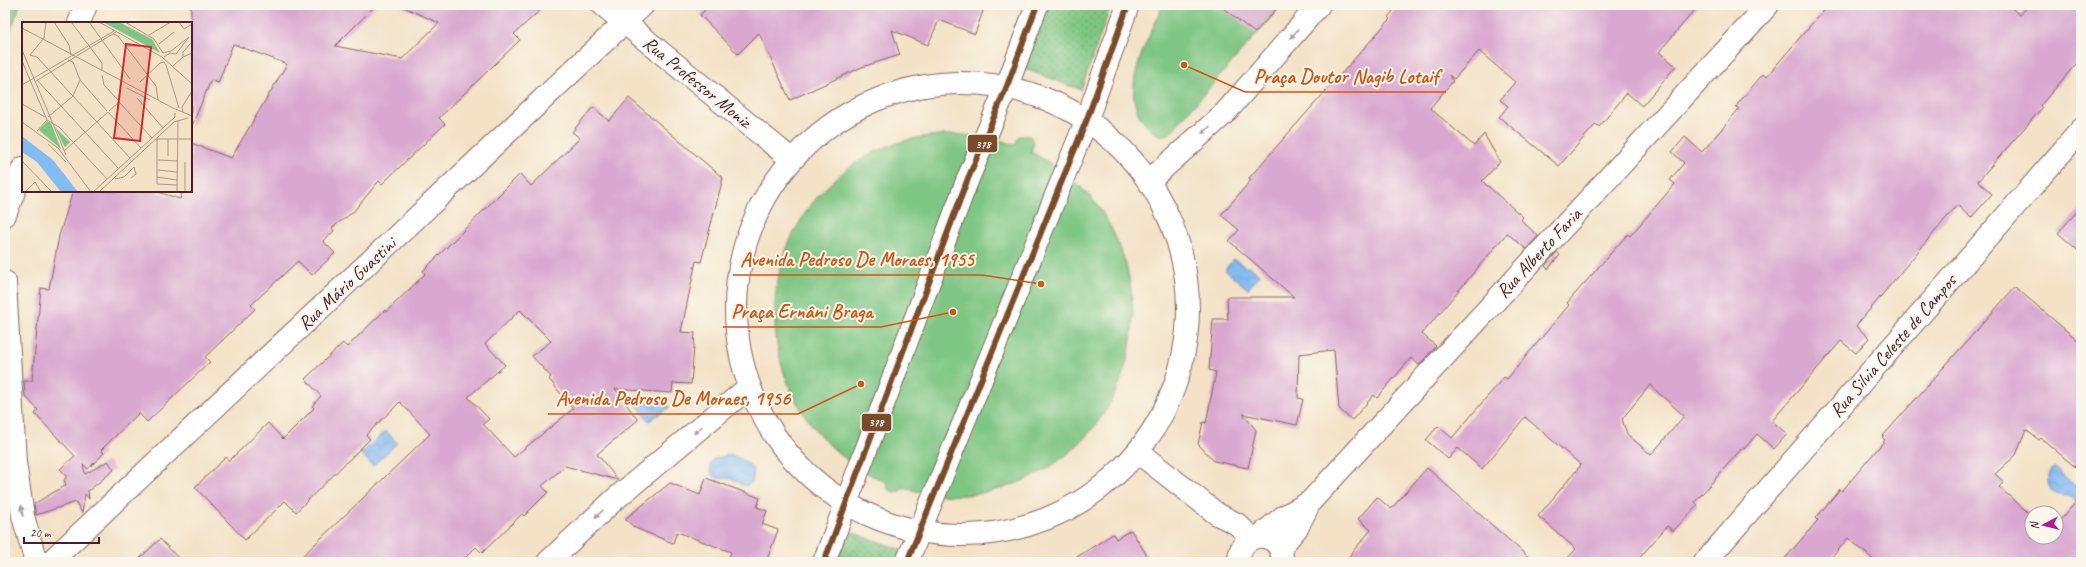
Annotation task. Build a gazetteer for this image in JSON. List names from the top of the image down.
{
  "streets": {
    "main road": [
      "Rua Professor Moniz",
      "Rua Alberto Faria",
      "Rua Mário Guastini",
      "Rua Silvia Celeste de Campos"
    ]
  },
  "crossings": [
    ["Rua Professor Moniz", "Rua Mário Guastini"]
  ],
  "places": [
    "Praça Doutor Nagib Lotaif",
    "Avenida Pedroso De Moraes, 1955",
    "Praça Ernâni Braga",
    "Avenida Pedroso De Moraes, 1956"
  ],
  "lines": ["transit line 378"],
  "scale_bar": "20 m",
  "north": "left"
}
